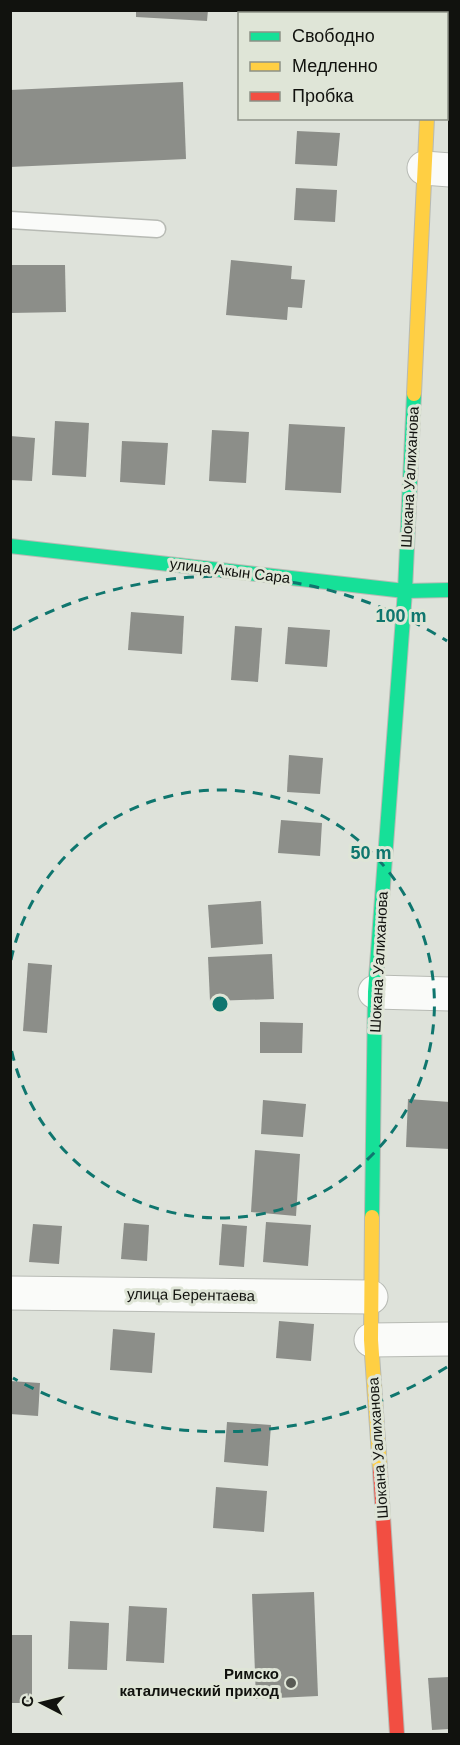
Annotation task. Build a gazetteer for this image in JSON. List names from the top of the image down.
{
  "streets": {
    "street": ["Шокана Уалиханова", "улица Акын Сара", "улица Берентаева"]
  },
  "crossings": [
    ["Шокана Уалиханова", "улица Акын Сара"],
    ["Шокана Уалиханова", "улица Берентаева"]
  ],
  "places": ["Римско каталический приход"],
  "legend": ["Свободно", "Медленно", "Пробка"],
  "north": "left",
  "rings": ["100 m", "50 m"]
}
